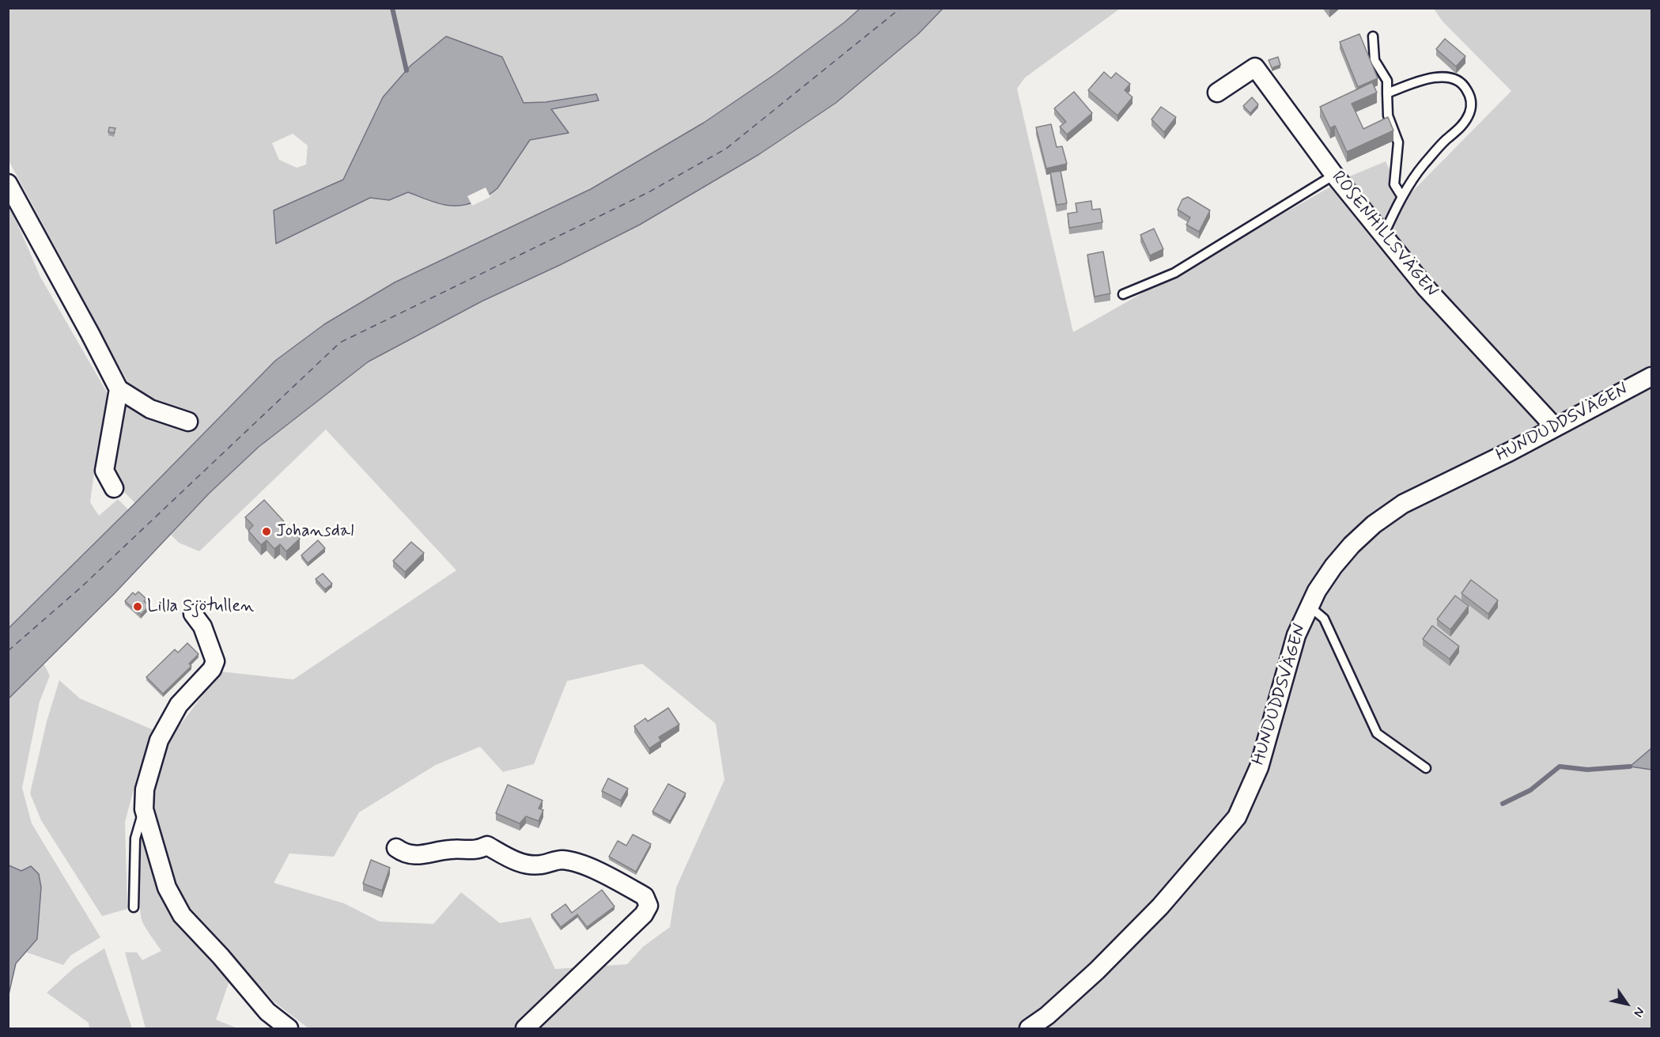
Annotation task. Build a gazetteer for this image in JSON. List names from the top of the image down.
{
  "streets": {
    "street": ["ROSENHILLSVÄGEN", "HUNDUDDSVÄGEN"]
  },
  "crossings": [
    ["ROSENHILLSVÄGEN", "HUNDUDDSVÄGEN"]
  ],
  "places": ["Johansdal", "Lilla Sjötullen"],
  "north": "bottom right"
}
